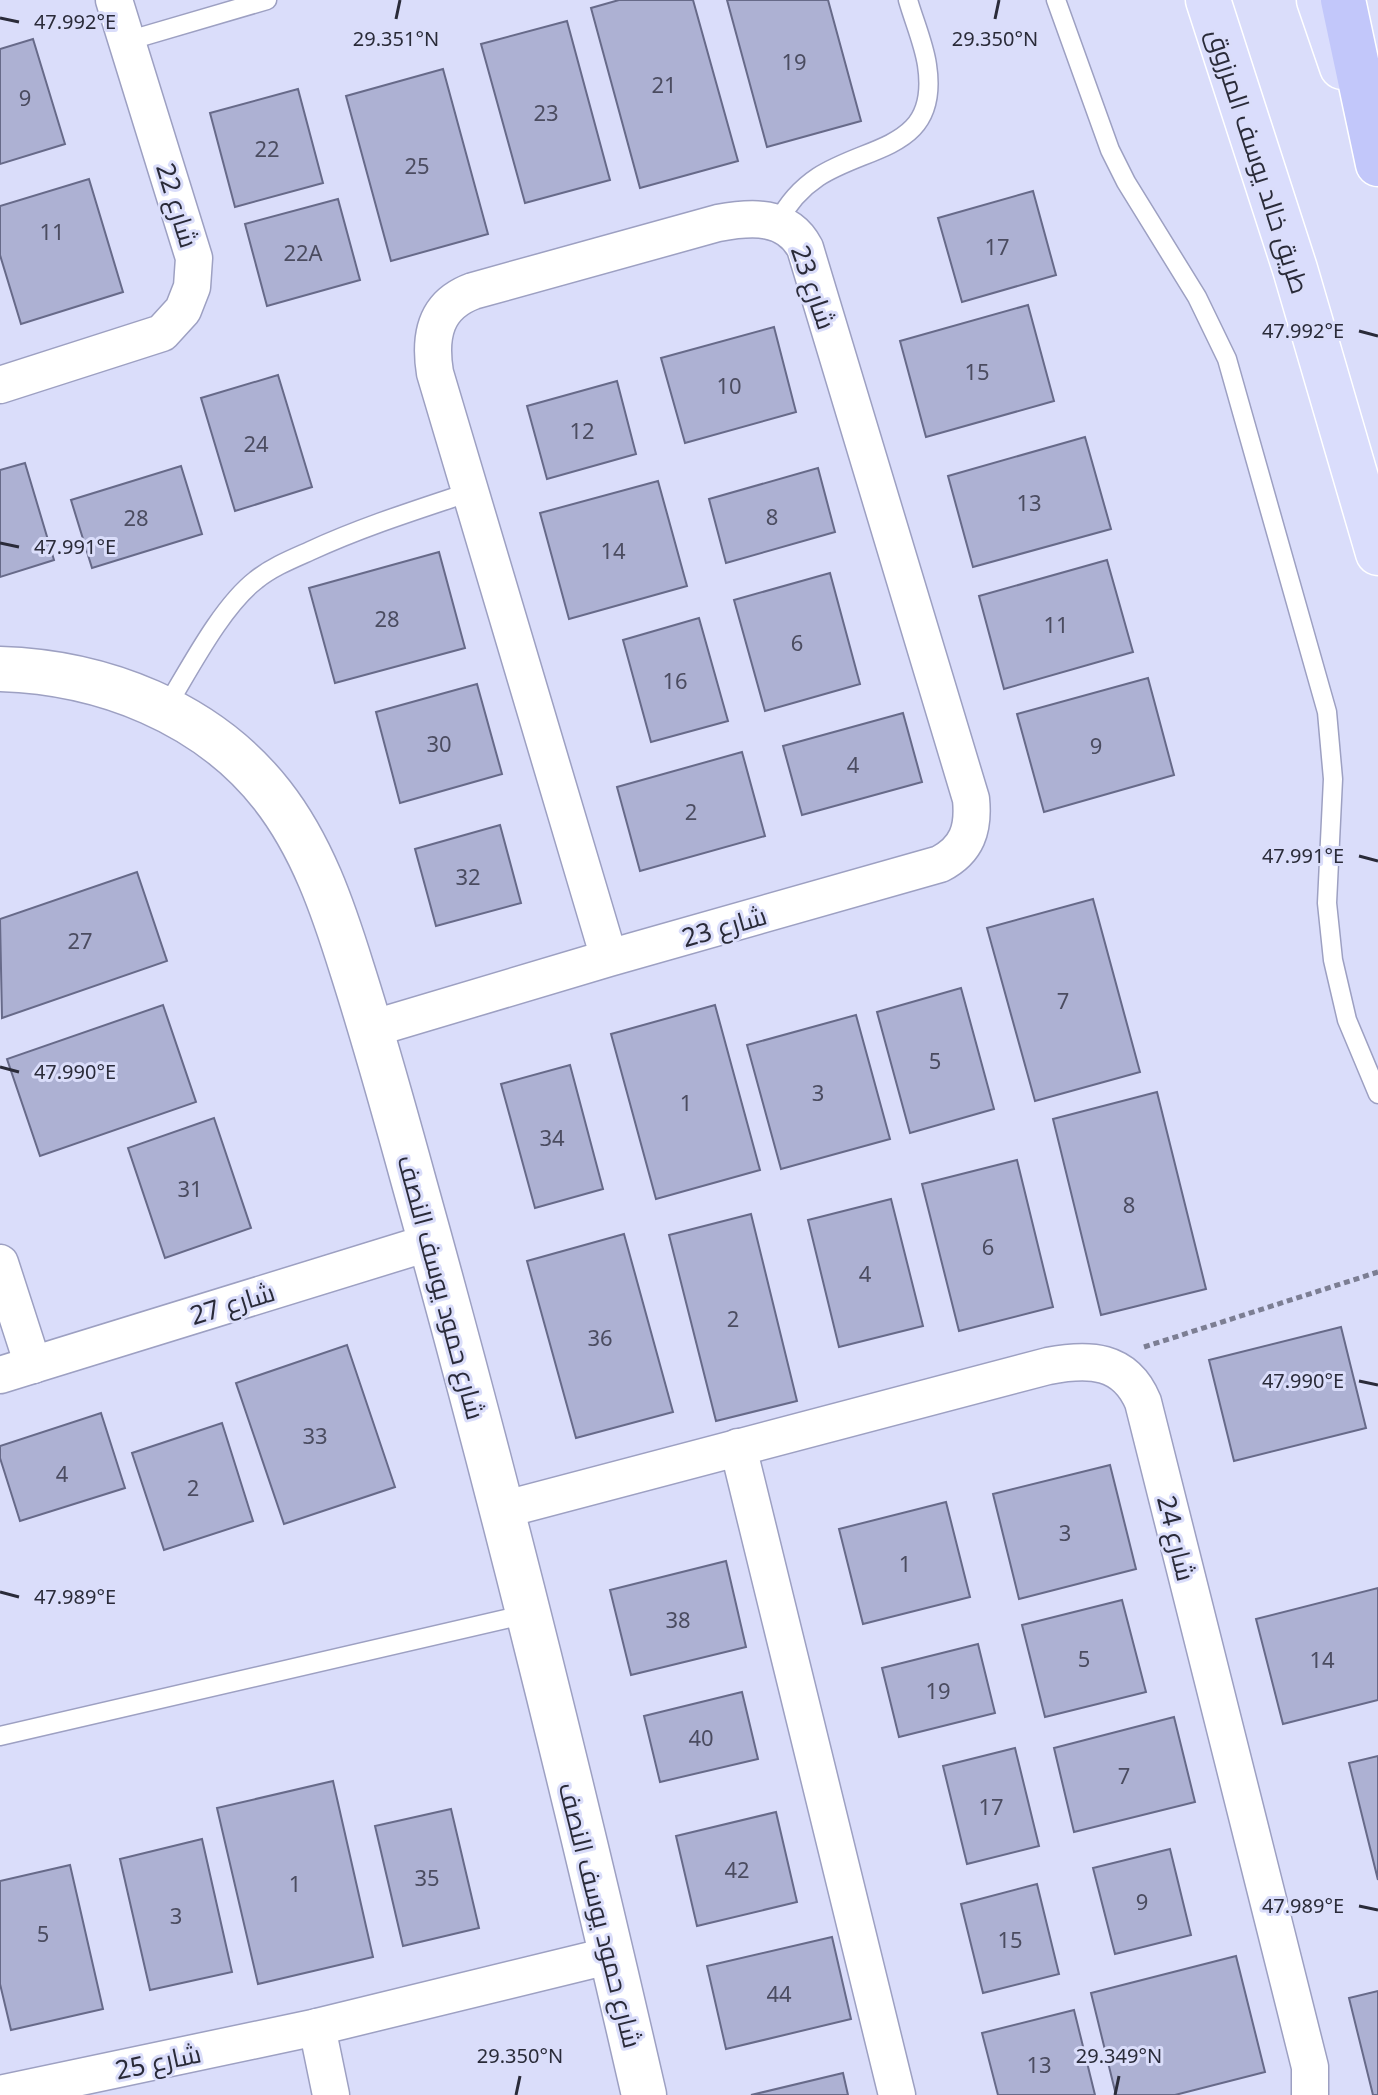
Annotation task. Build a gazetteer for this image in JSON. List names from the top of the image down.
{
  "streets": {
    "main road": ["طريق خالد يوسف المرزوق"],
    "street": [
      "شارع 22",
      "شارع 23",
      "شارع حمود يوسف النصف",
      "شارع 27",
      "شارع 24",
      "شارع 25"
    ]
  },
  "crossings": [
    ["شارع 23", "شارع حمود يوسف النصف"],
    ["شارع حمود يوسف النصف", "شارع 27"],
    ["شارع حمود يوسف النصف", "شارع 25"]
  ],
  "house_numbers": [
    "19",
    "21",
    "9",
    "23",
    "22",
    "25",
    "11",
    "17",
    "22A",
    "15",
    "10",
    "12",
    "24",
    "13",
    "8",
    "28",
    "14",
    "28",
    "11",
    "6",
    "16",
    "30",
    "9",
    "4",
    "2",
    "32",
    "27",
    "7",
    "5",
    "3",
    "1",
    "34",
    "31",
    "8",
    "6",
    "4",
    "2",
    "36",
    "33",
    "4",
    "2",
    "3",
    "1",
    "38",
    "5",
    "14",
    "19",
    "40",
    "7",
    "17",
    "42",
    "35",
    "1",
    "9",
    "3",
    "5",
    "15",
    "44",
    "13"
  ],
  "coordinates": [
    "47.992°E",
    "29.351°N",
    "29.350°N",
    "47.991°E",
    "47.990°E",
    "47.989°E",
    "29.349°N"
  ]
}
